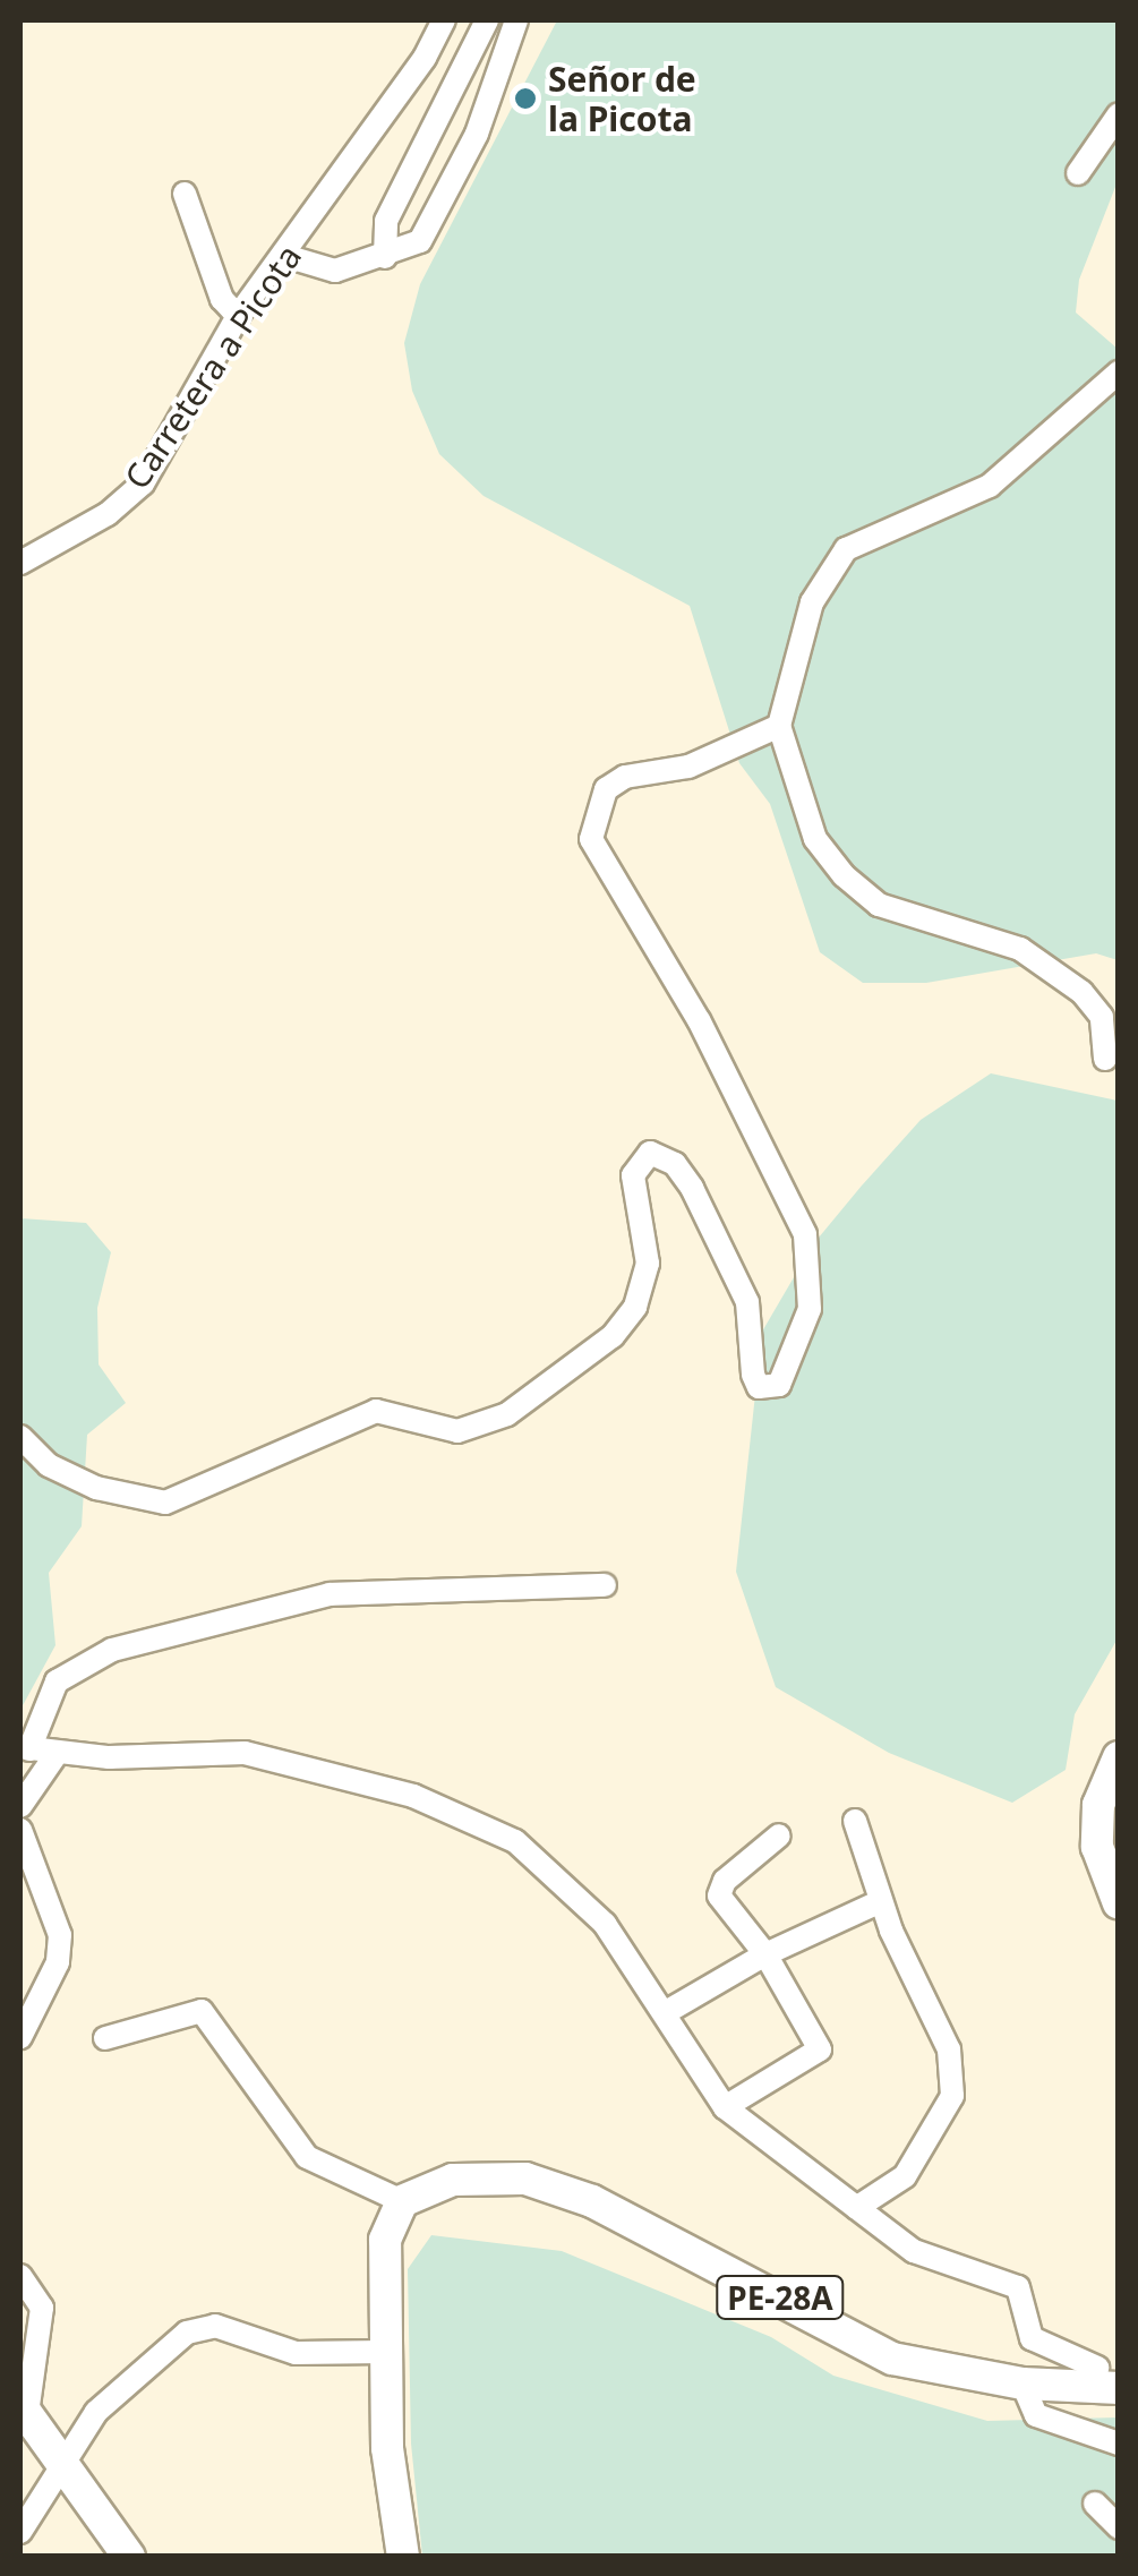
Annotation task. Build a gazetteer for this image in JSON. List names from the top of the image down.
{
  "streets": {
    "highway": ["PE-28A"],
    "street": ["Carretera a Picota"]
  },
  "places": ["Señor de la Picota"]
}
